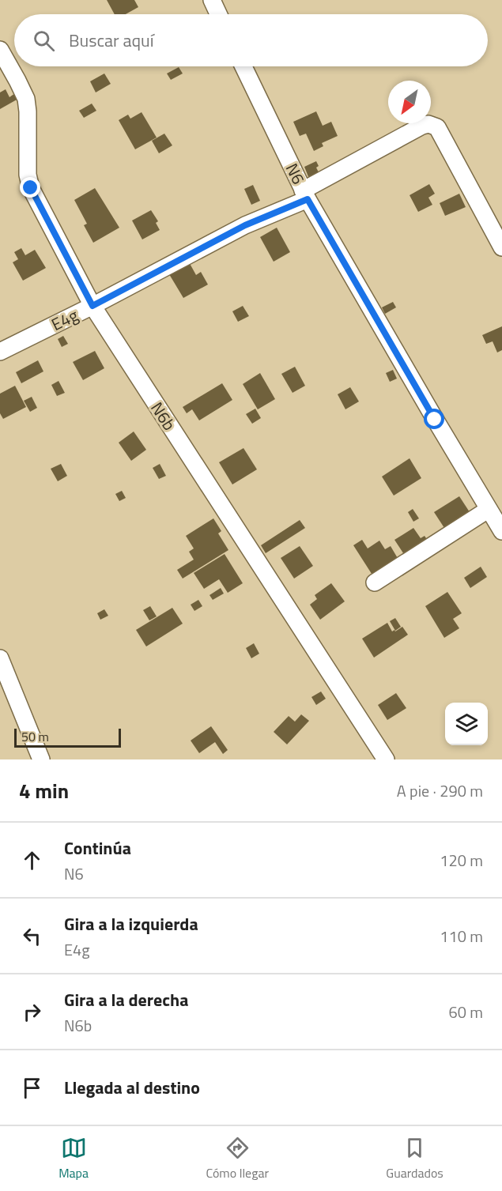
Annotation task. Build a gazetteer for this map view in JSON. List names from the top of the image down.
{
  "streets": {
    "street": ["N6", "E4g", "N6b"]
  },
  "crossings": [
    ["N6", "E4g"],
    ["E4g", "N6b"]
  ],
  "scale_bar": "50 m",
  "north": "bottom left",
  "page": {
    "search": "Buscar aquí",
    "scale": "50 m",
    "heading": ["4 min", "A pie · 290 m"],
    "list": [
      ["Continúa", "N6", "120 m"],
      ["Gira a la izquierda", "E4g", "110 m"],
      ["Gira a la derecha", "N6b", "60 m"],
      "Llegada al destino"
    ],
    "nav": ["Mapa", "Cómo llegar", "Guardados"]
  }
}
